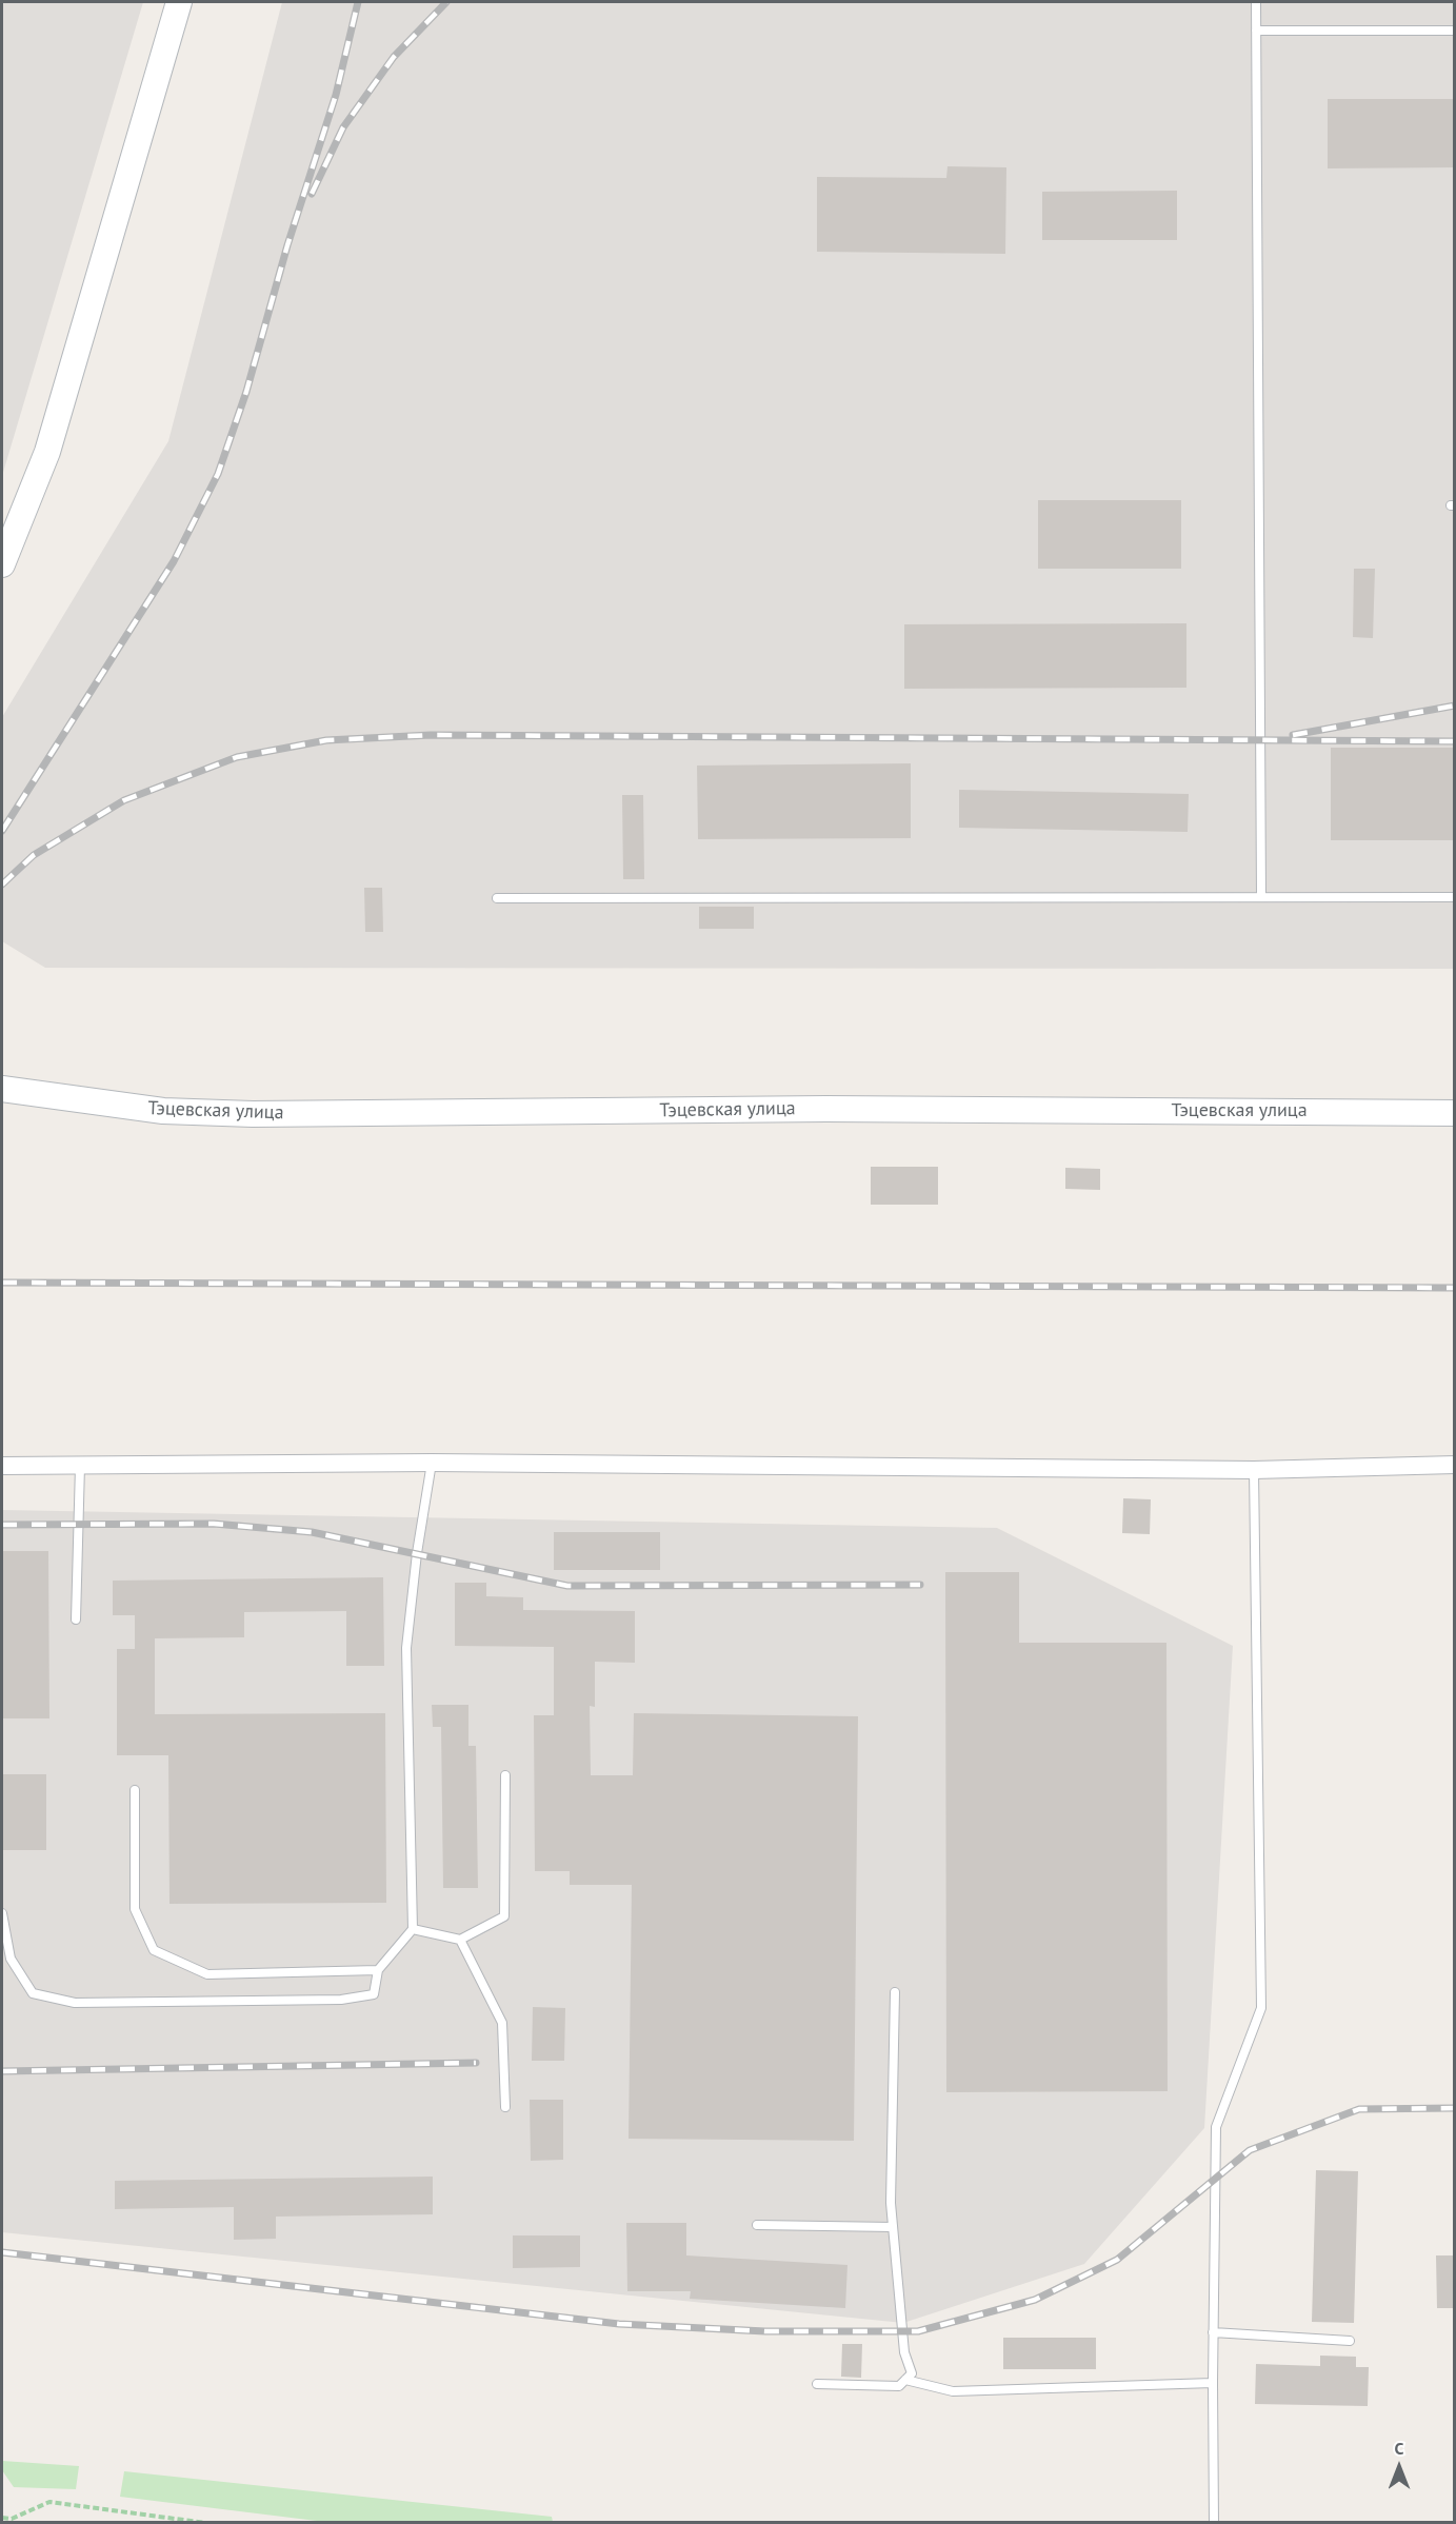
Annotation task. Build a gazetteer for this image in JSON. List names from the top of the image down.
{
  "streets": {
    "street": ["Тэцевская улица"]
  },
  "north": "top"
}
